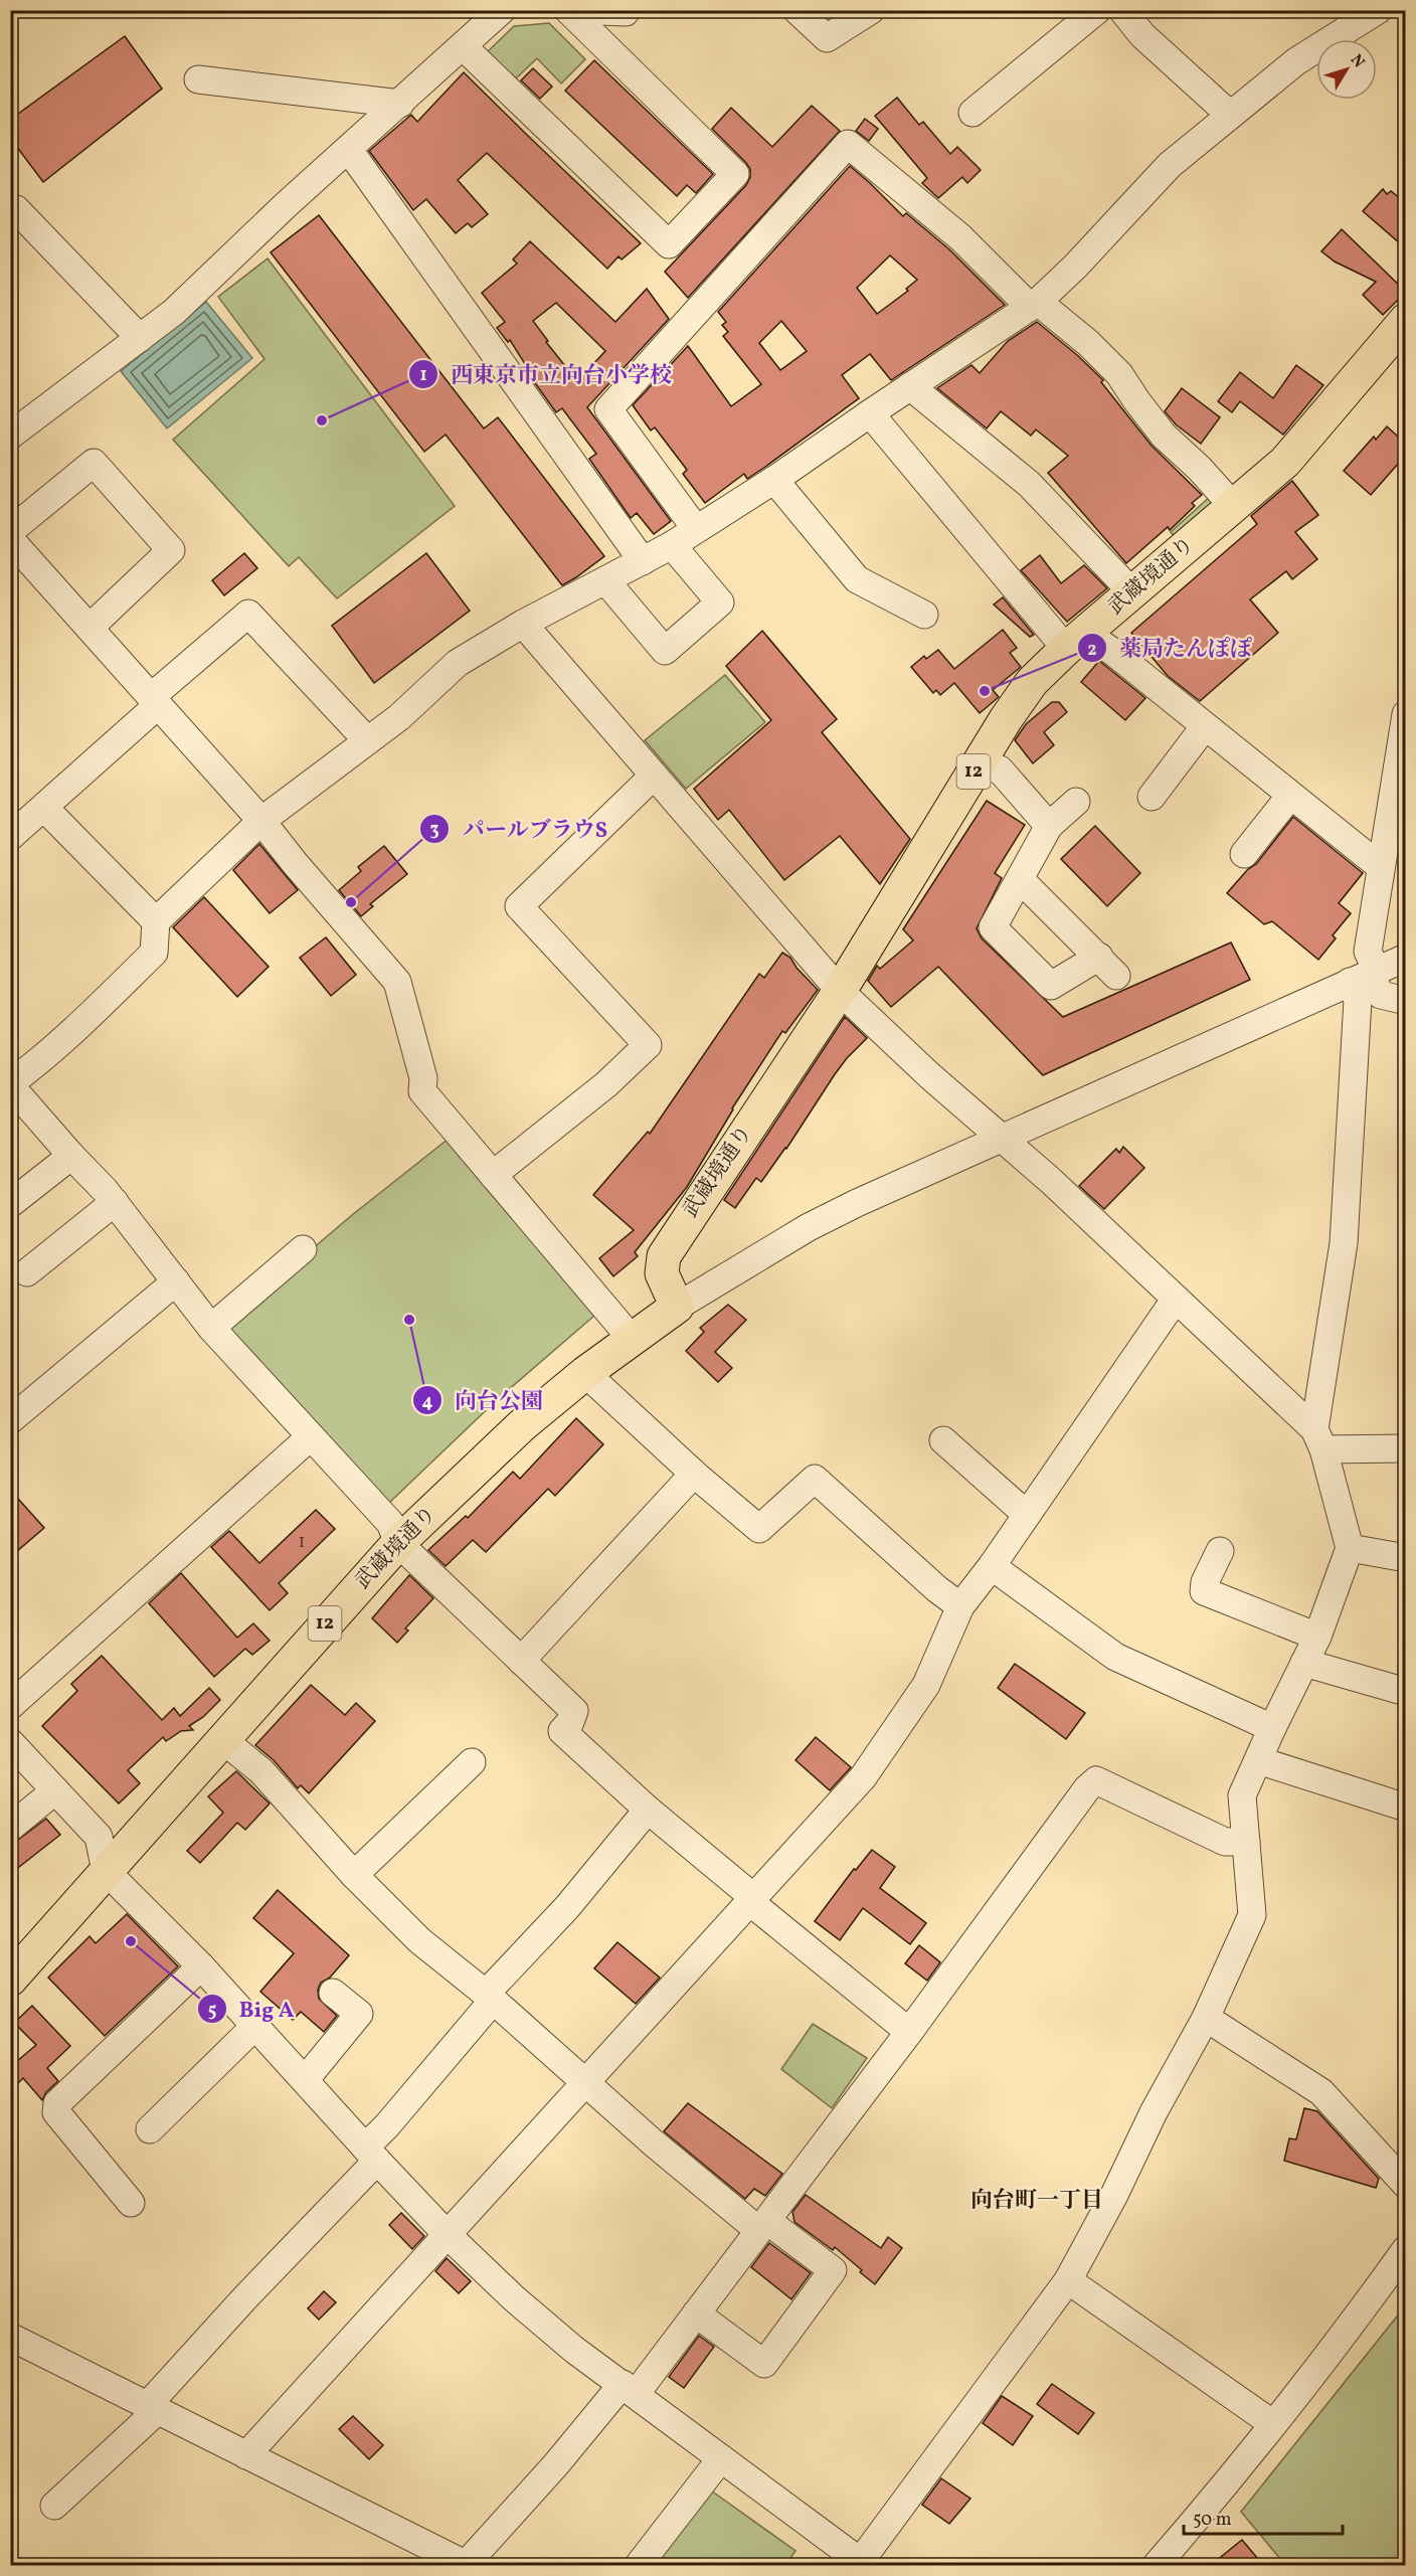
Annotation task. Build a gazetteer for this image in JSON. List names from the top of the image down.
{
  "streets": {
    "main road": ["武蔵境通り", "12"]
  },
  "districts": ["向台町一丁目"],
  "places": [
    "西東京市立向台小学校",
    "薬局たんぽぽ",
    "パールブラウS",
    "向台公園",
    "Big A"
  ],
  "house_numbers": ["1"],
  "scale_bar": "50 m",
  "north": "top right"
}
